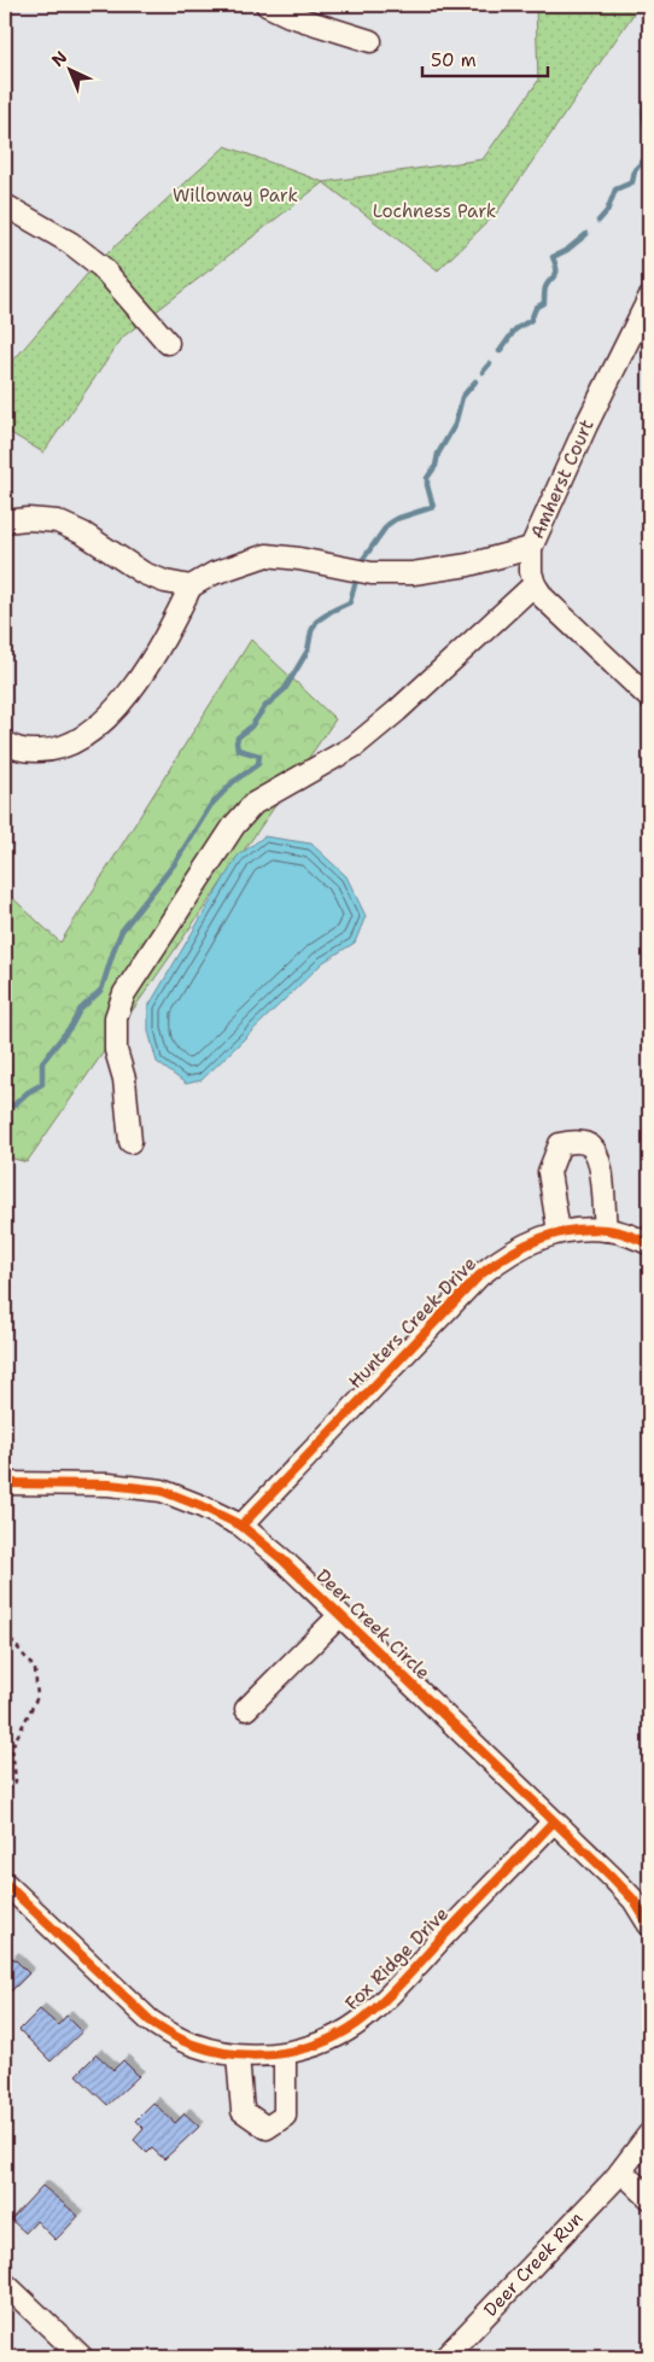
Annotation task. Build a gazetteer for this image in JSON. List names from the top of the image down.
{
  "streets": {
    "street": [
      "Amherst Court",
      "Hunters Creek Drive",
      "Deer Creek Circle",
      "Fox Ridge Drive",
      "Deer Creek Run"
    ]
  },
  "crossings": [
    ["Hunters Creek Drive", "Deer Creek Circle"],
    ["Deer Creek Circle", "Fox Ridge Drive"]
  ],
  "parks": ["Willoway Park", "Lochness Park"],
  "scale_bar": "50 m",
  "north": "top left"
}
